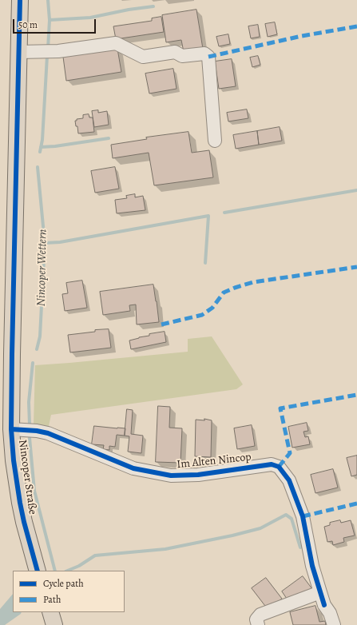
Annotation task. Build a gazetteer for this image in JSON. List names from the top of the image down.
{
  "streets": {
    "main road": ["Nincoper Straße"],
    "street": ["Im Alten Nincop"]
  },
  "crossings": [
    ["Im Alten Nincop", "Nincoper Straße"]
  ],
  "water": ["Nincoper Wettern"],
  "legend": ["Cycle path", "Path"],
  "scale_bar": "50 m"
}
